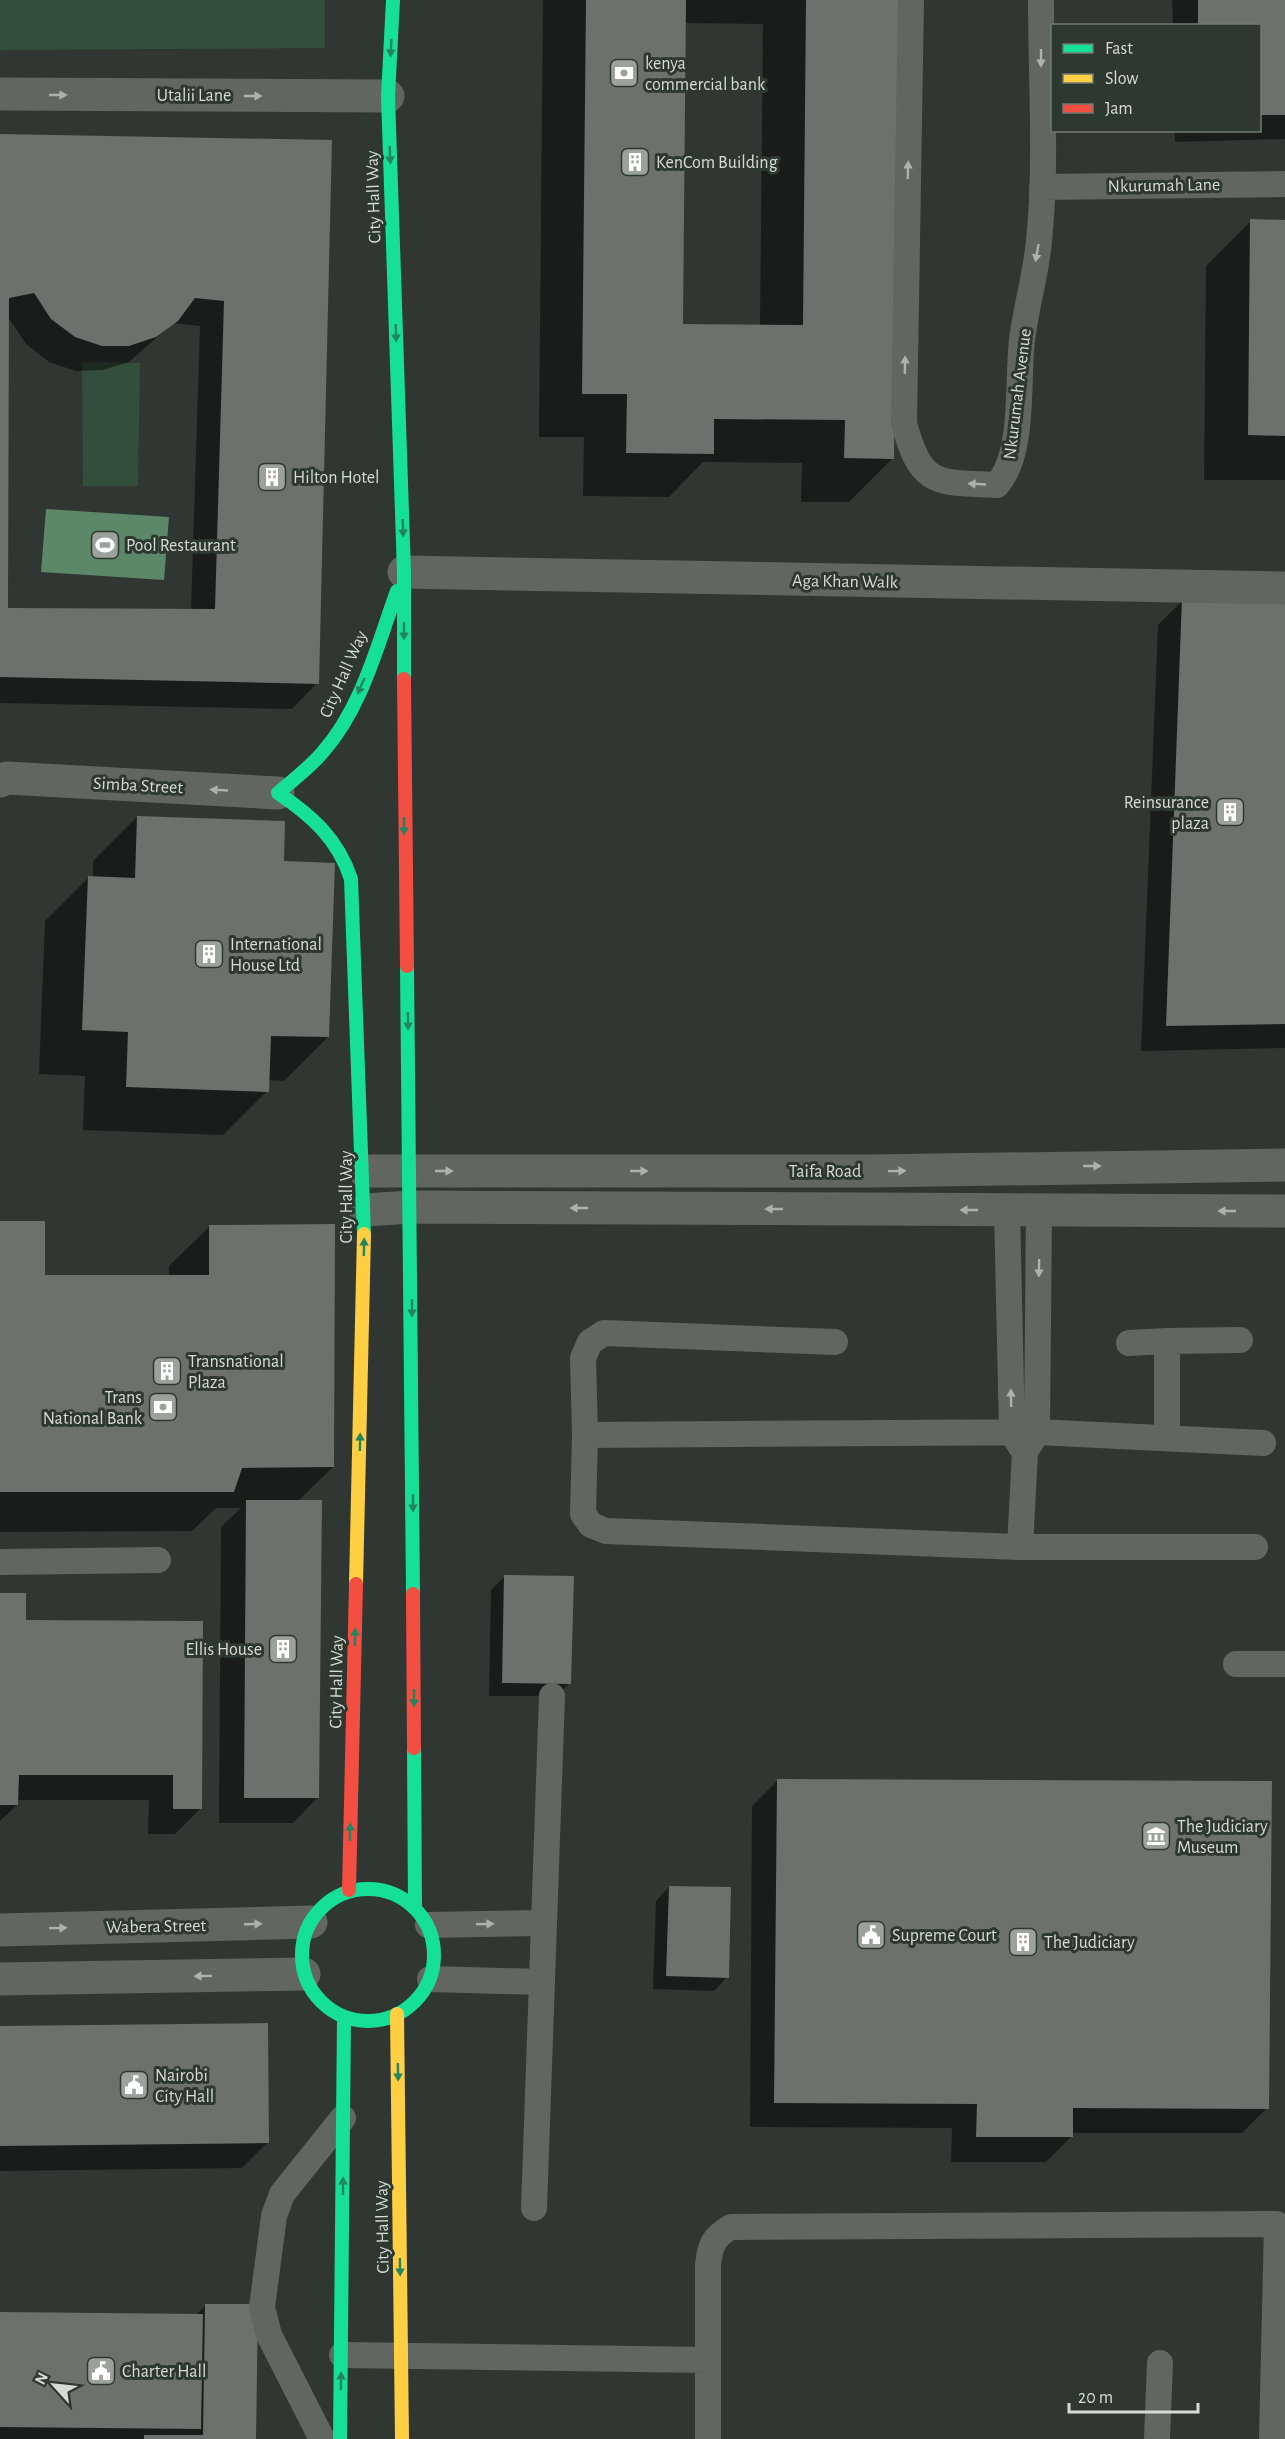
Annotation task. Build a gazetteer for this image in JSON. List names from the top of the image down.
{
  "streets": {
    "street": [
      "Utalii Lane",
      "City Hall Way",
      "Aga Khan Walk",
      "Simba Street",
      "Taifa Road",
      "Wabera Street"
    ],
    "lane": ["Nkurumah Lane", "Nkurumah Avenue"]
  },
  "crossings": [
    ["Utalii Lane", "City Hall Way"],
    ["Nkurumah Lane", "Nkurumah Avenue"],
    ["City Hall Way", "Aga Khan Walk"],
    ["City Hall Way", "Simba Street"],
    ["City Hall Way", "Taifa Road"],
    ["City Hall Way", "Wabera Street"]
  ],
  "one_way": ["Utalii Lane", "Simba Street"],
  "places": {
    "bank": ["kenya commercial bank", "Trans National Bank"],
    "building": [
      "KenCom Building",
      "Hilton Hotel",
      "Reinsurance plaza",
      "International House Ltd",
      "Transnational Plaza",
      "Ellis House",
      "The Judiciary"
    ],
    "sports": ["Pool Restaurant"],
    "museum": ["The Judiciary Museum"],
    "public building": ["Supreme Court", "Nairobi City Hall", "Charter Hall"]
  },
  "legend": ["Fast", "Slow", "Jam"],
  "scale_bar": "20 m",
  "north": "top left"
}
